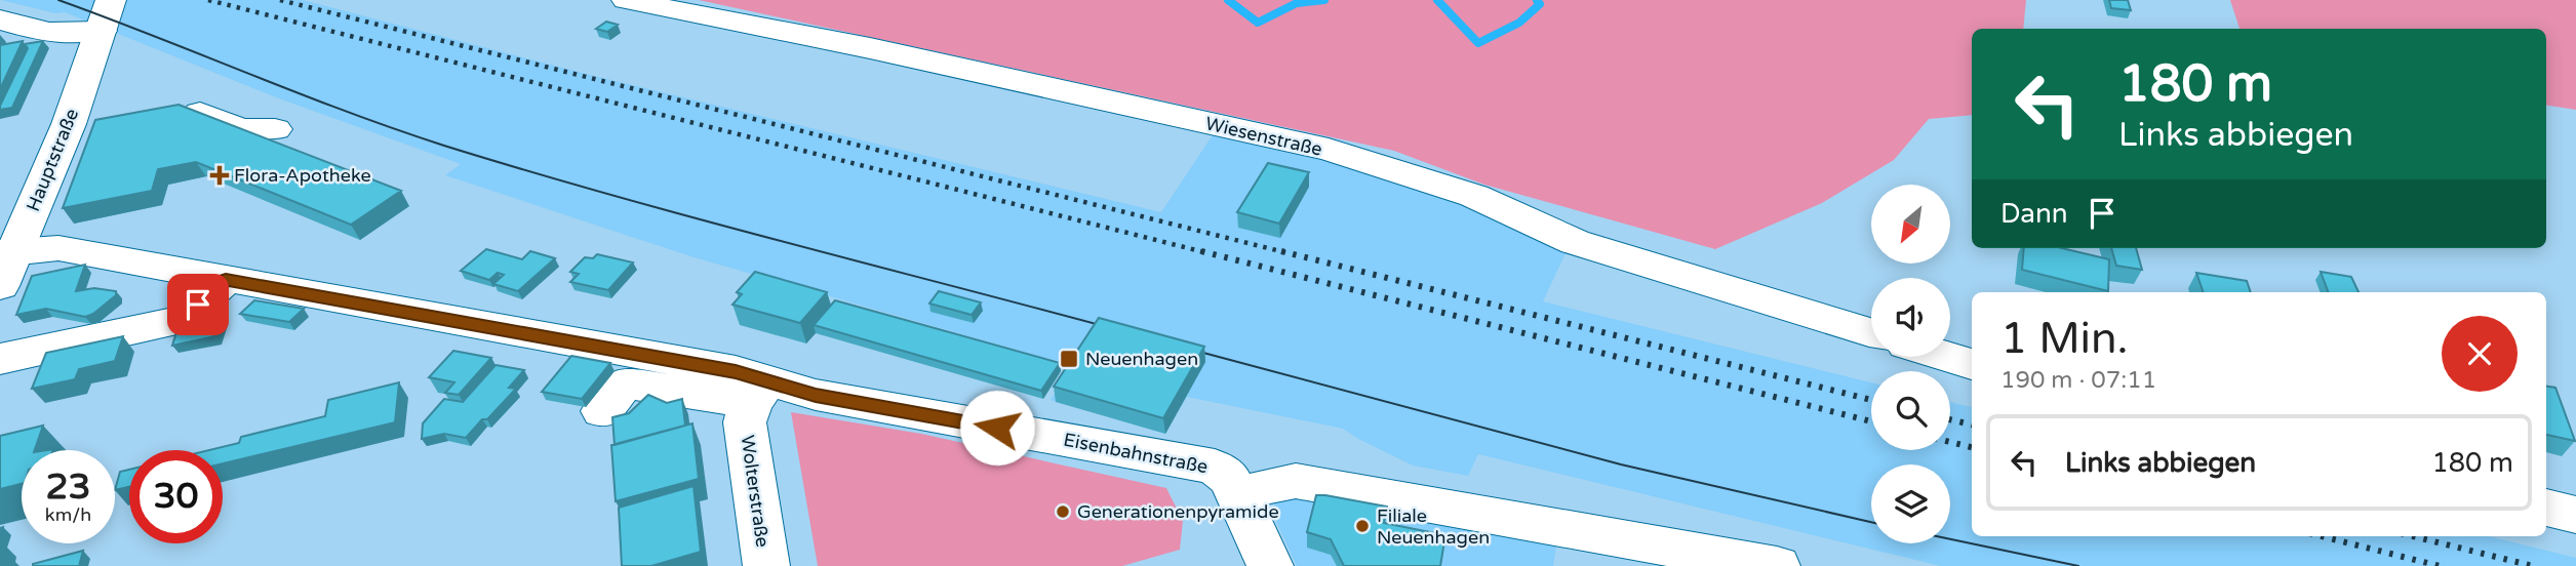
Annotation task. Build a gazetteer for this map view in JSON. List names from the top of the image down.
{
  "streets": {
    "street": [
      "Wiesenstraße",
      "Hauptstraße",
      "Eisenbahnstraße",
      "Wolterstraße"
    ]
  },
  "crossings": [
    ["Eisenbahnstraße", "Wolterstraße"]
  ],
  "places": {
    "health": ["Flora-Apotheke"],
    "transit": ["Neuenhagen"],
    "other": ["Generationenpyramide", "Filiale Neuenhagen"]
  },
  "north": "bottom left",
  "page": {
    "turn": ["180 m", "Links abbiegen"],
    "then": "Dann",
    "heading": ["1 Min.", "190 m · 07:11"],
    "list": [
      {
        "name": "Links abbiegen",
        "value": "180 m"
      }
    ],
    "speed": "23 km/h",
    "limit": "30"
  }
}
